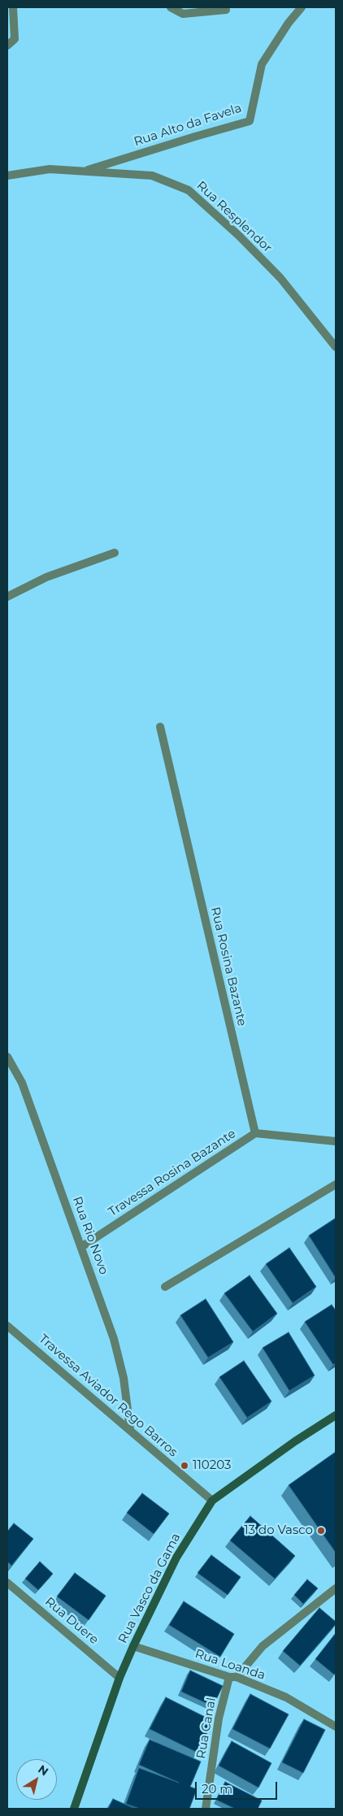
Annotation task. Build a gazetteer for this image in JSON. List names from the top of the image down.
{
  "streets": {
    "main road": ["Rua Vasco da Gama"],
    "street": [
      "Rua Alto da Favela",
      "Rua Resplendor",
      "Rua Rosina Bazante",
      "Travessa Rosina Bazante",
      "Rua Rio Novo",
      "Travessa Aviador Rego Barros",
      "Rua Duere",
      "Rua Loanda",
      "Rua Canal"
    ]
  },
  "crossings": [
    ["Rua Alto da Favela", "Rua Resplendor"],
    ["Rua Rosina Bazante", "Travessa Rosina Bazante"],
    ["Travessa Rosina Bazante", "Rua Rio Novo"],
    ["Rua Rio Novo", "Travessa Aviador Rego Barros"],
    ["Travessa Aviador Rego Barros", "Rua Vasco da Gama"],
    ["Rua Vasco da Gama", "Rua Duere"],
    ["Rua Vasco da Gama", "Rua Loanda"],
    ["Rua Loanda", "Rua Canal"]
  ],
  "places": ["110203", "13 do Vasco"],
  "scale_bar": "20 m",
  "north": "top right"
}
